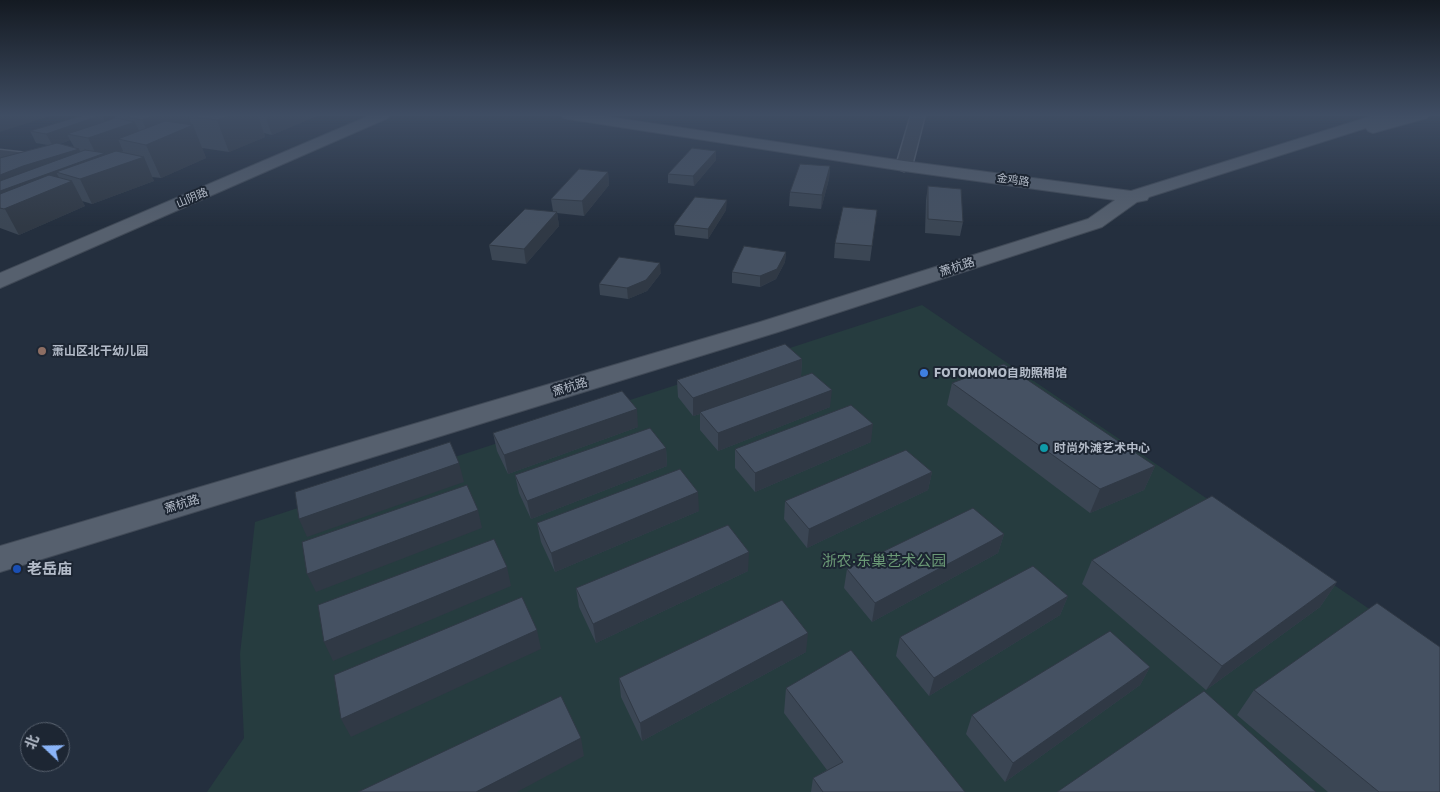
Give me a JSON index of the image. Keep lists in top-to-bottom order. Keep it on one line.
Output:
{"streets":{"main road":["金鸡路","山阴路","萧杭路"]},"crossings":[["金鸡路","萧杭路"]],"parks":["浙农·东巢艺术公园"],"places":["萧山区北干幼儿园","FOTOMOMO自助照相馆","时尚外滩艺术中心","老岳庙"],"north":"left"}
